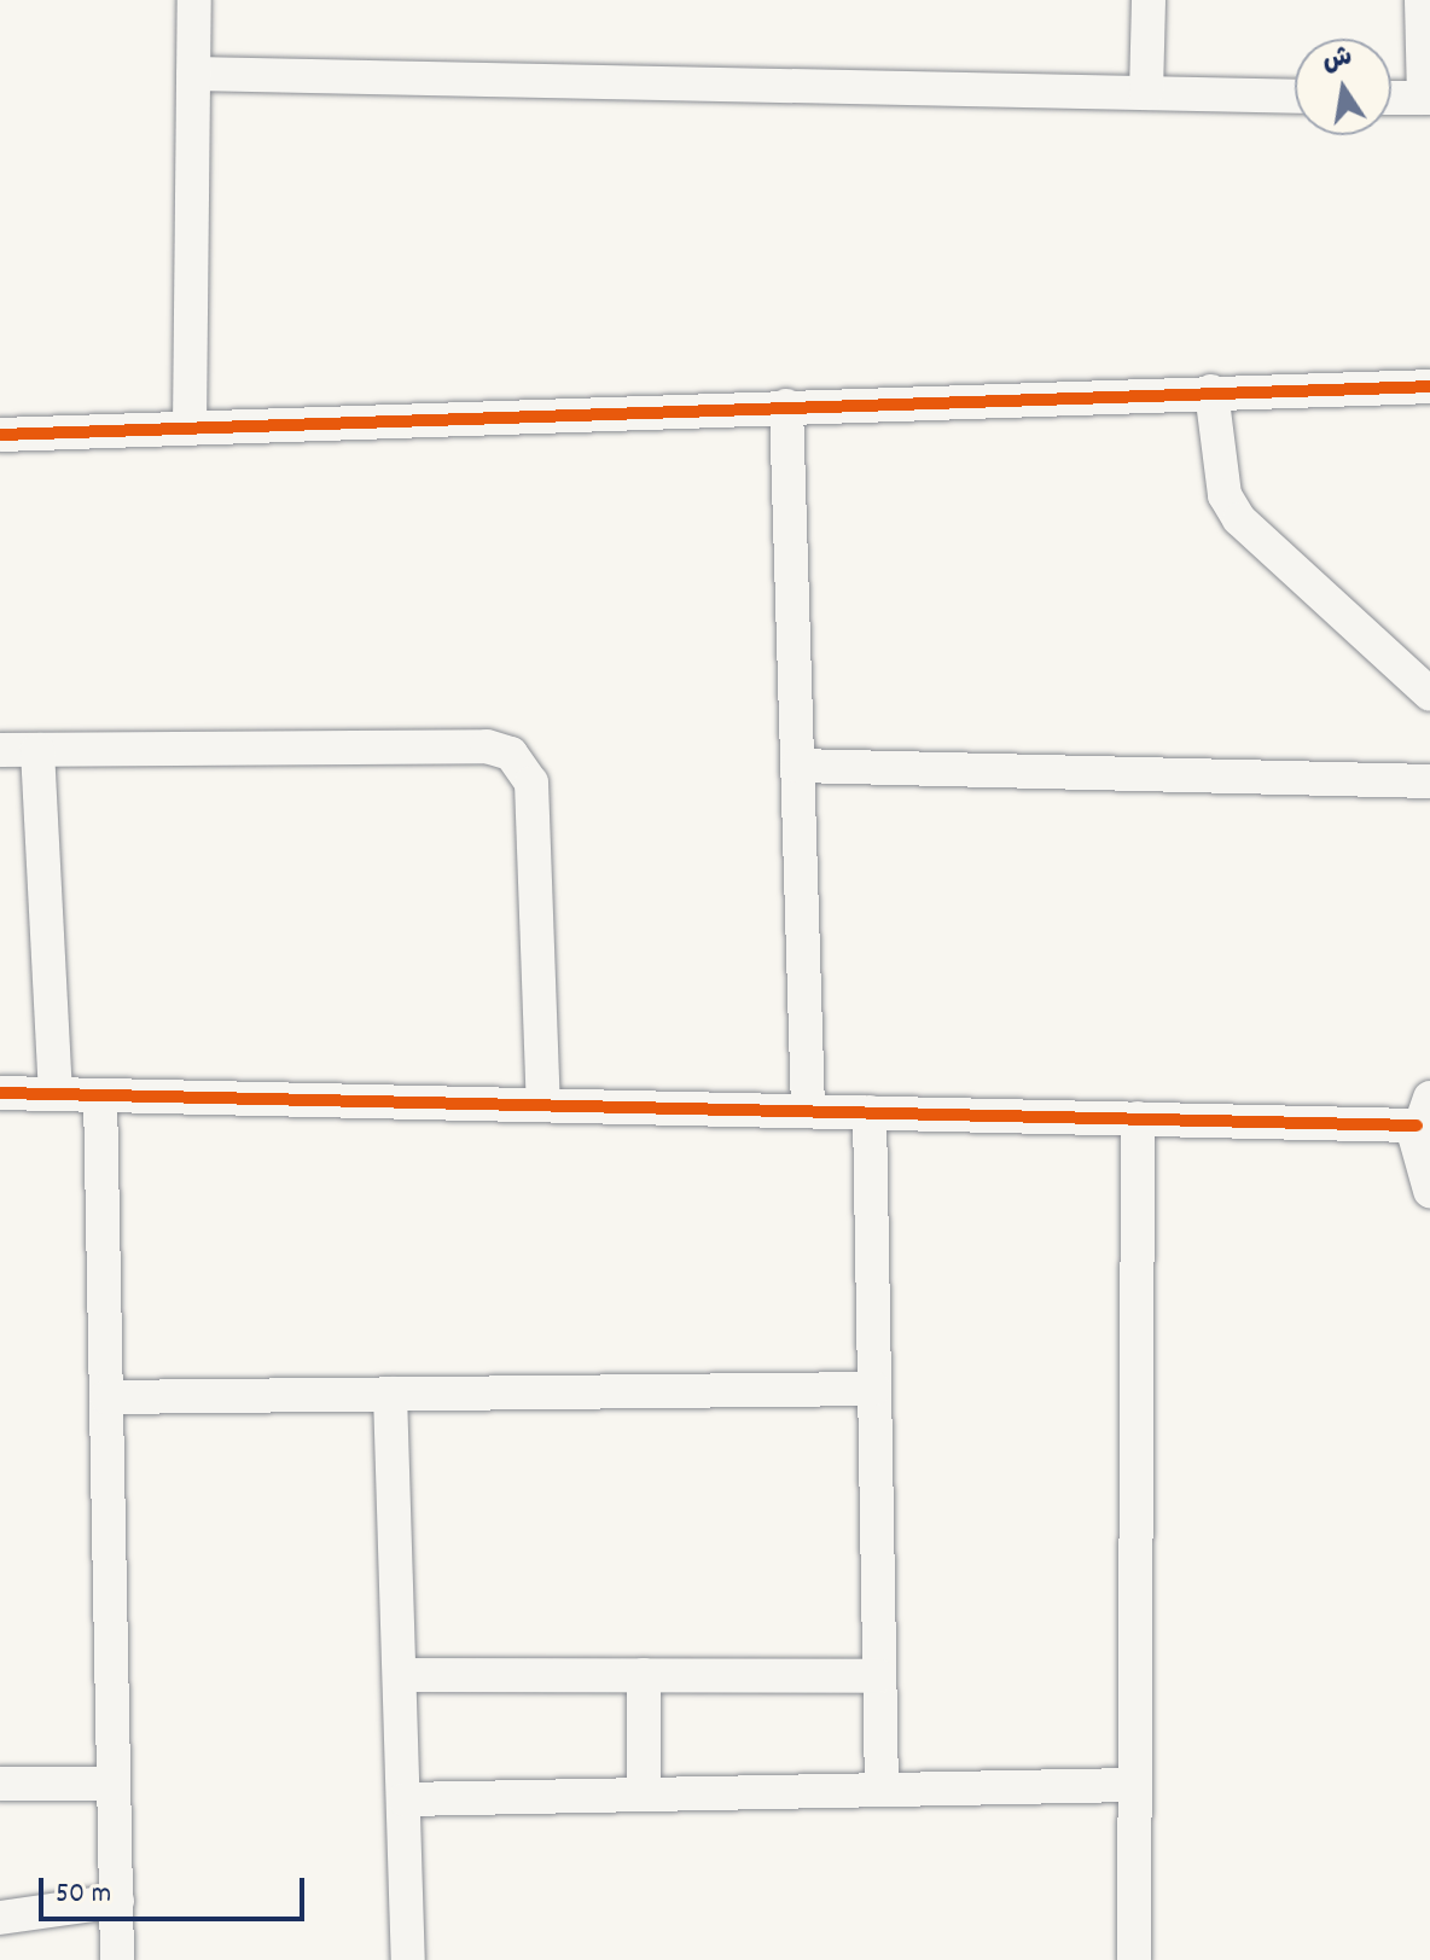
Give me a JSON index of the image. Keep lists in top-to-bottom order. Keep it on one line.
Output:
{"scale_bar":"50 m","north":"top"}
